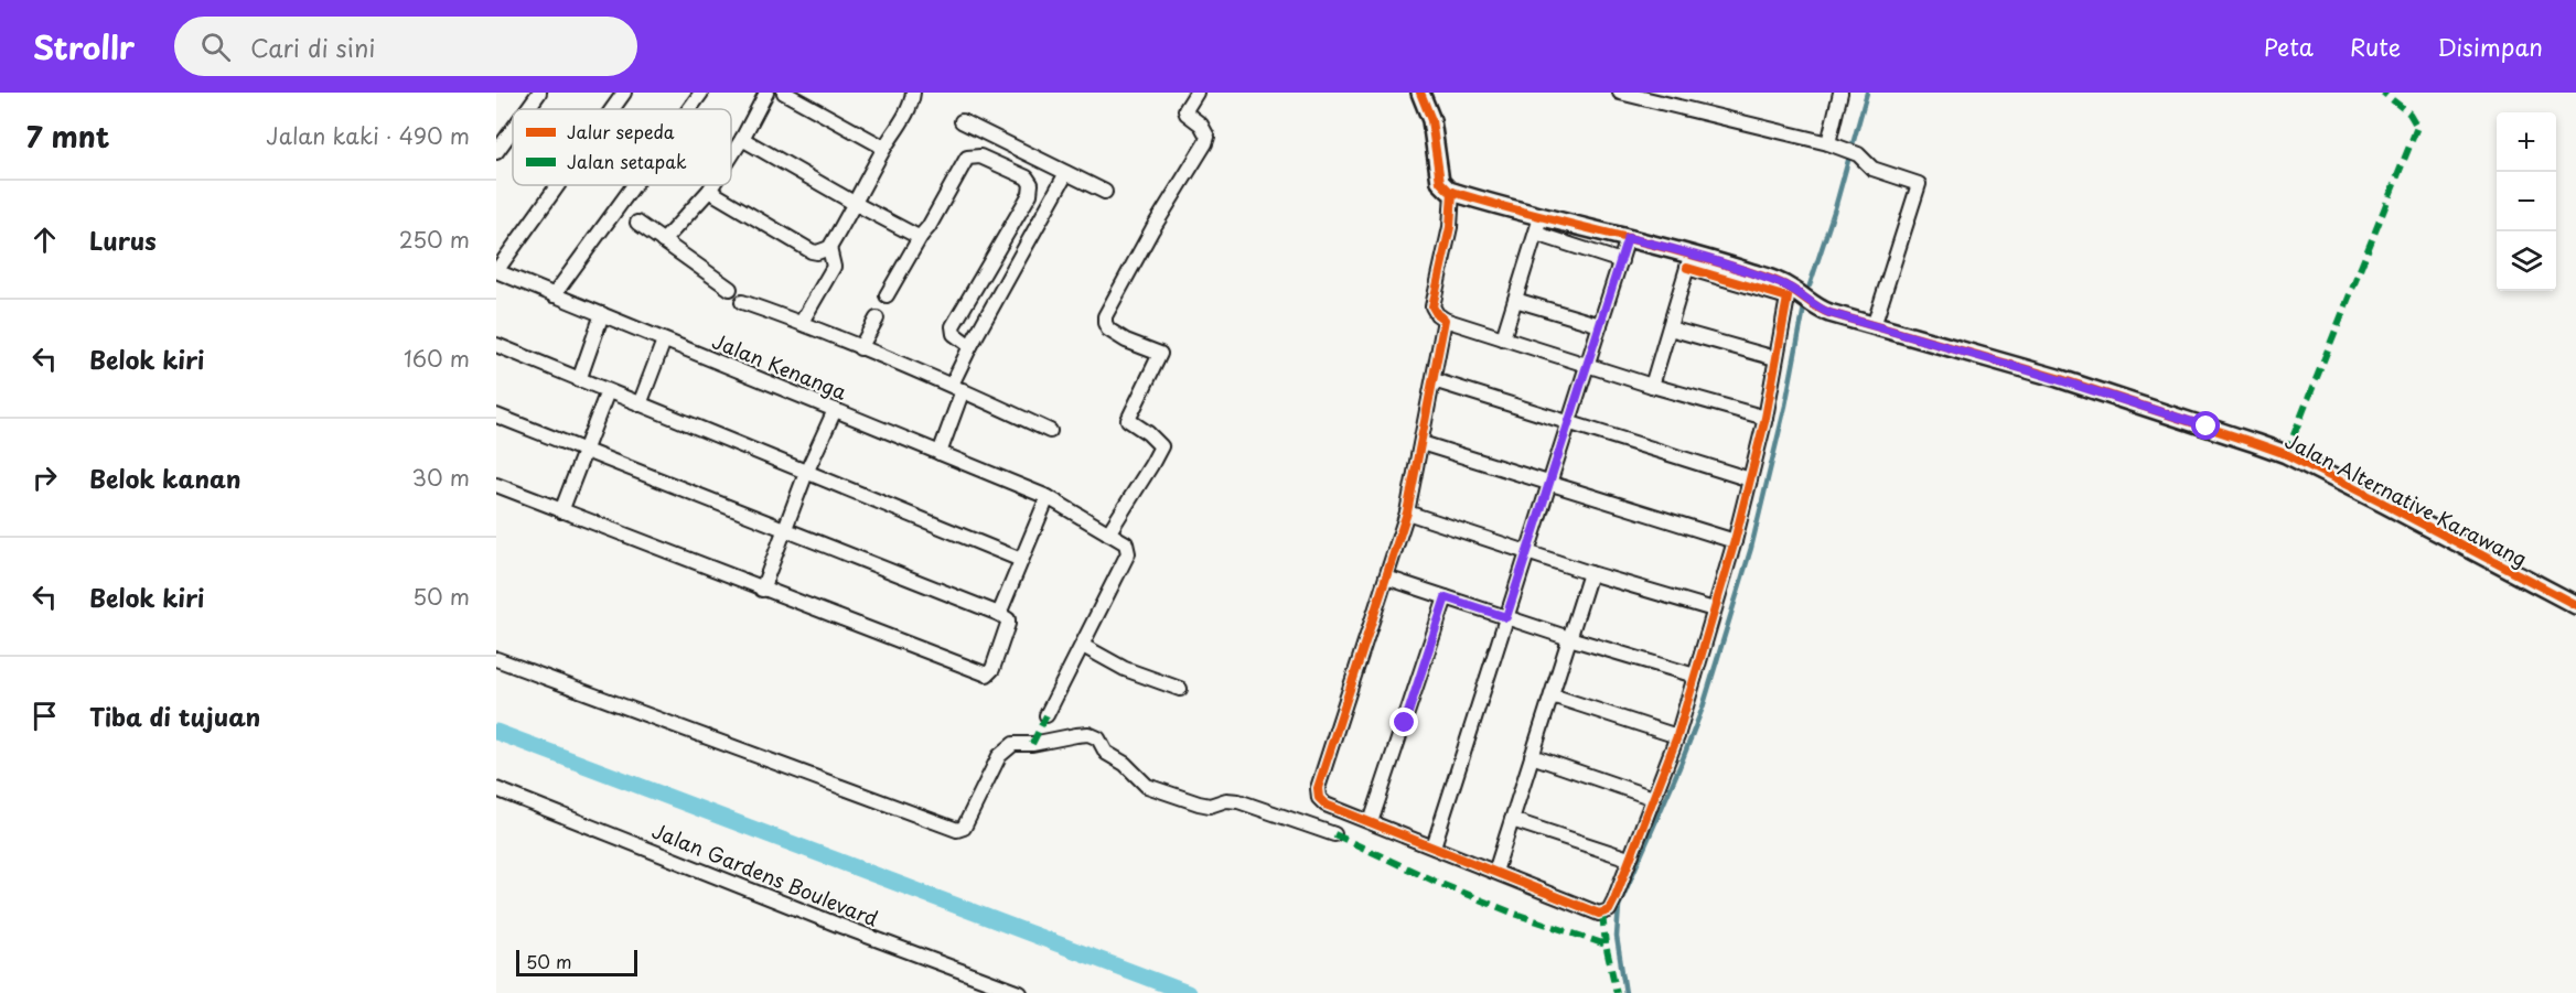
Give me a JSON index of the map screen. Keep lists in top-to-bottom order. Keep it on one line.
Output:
{"streets":{"street":["Jalan Kenanga","Jalan Alternative Karawang","Jalan Gardens Boulevard"]},"legend":["Jalur sepeda","Jalan setapak"],"scale_bar":"50 m","page":{"header":"Strollr","search":"Cari di sini","nav":["Peta","Rute","Disimpan"],"heading":["7 mnt","Jalan kaki · 490 m"],"map_buttons":["+","−"],"list":[["Lurus","250 m"],["Belok kiri","160 m"],["Belok kanan","30 m"],["Belok kiri","50 m"],"Tiba di tujuan"],"scale":"50 m"}}
